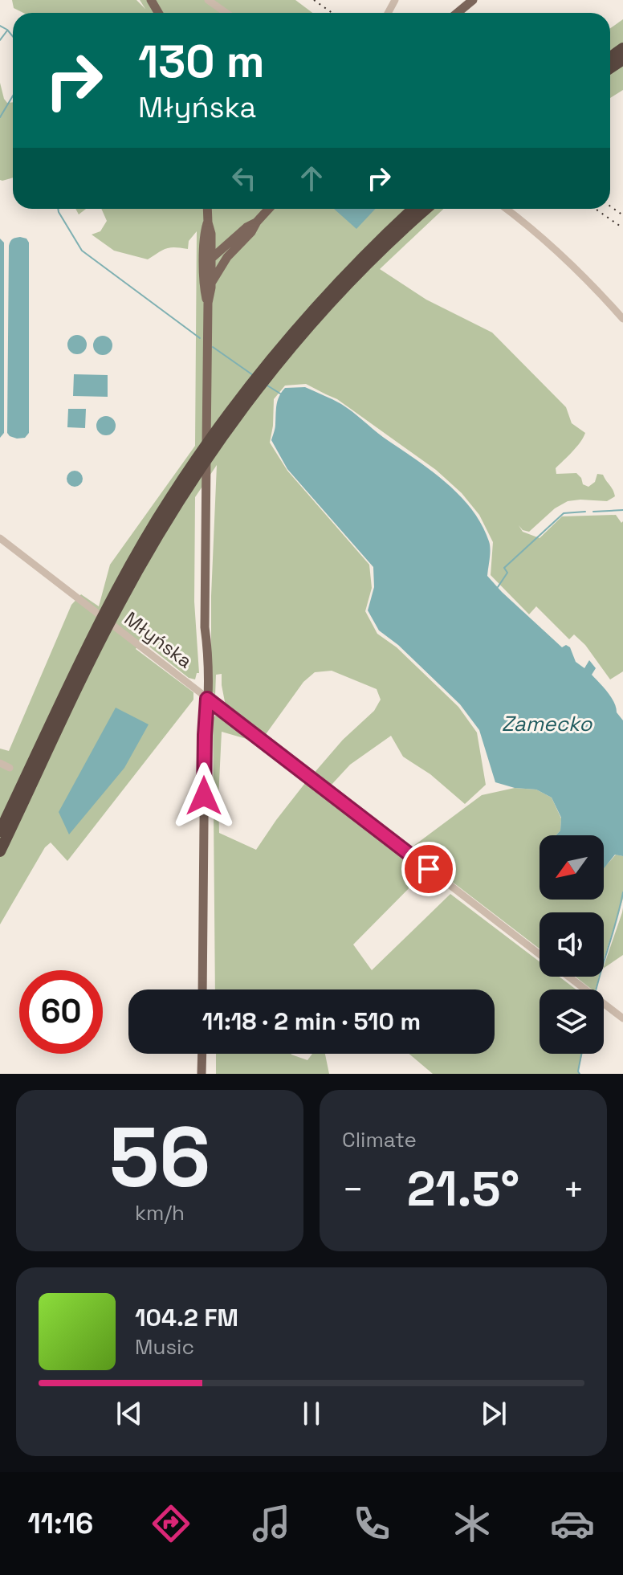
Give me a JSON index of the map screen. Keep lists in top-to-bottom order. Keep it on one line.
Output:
{"streets":{"street":["Młyńska"]},"water":["Zamecko"],"north":"bottom left","page":{"turn":["130 m","Młyńska"],"limit":"60","trip":"11:18 · 2 min · 510 m","tile":[["56","km/h"],"Climate"],"heat":["−","21.5°","+"],"song":["104.2 FM","Music"],"tabs":"11:16"}}
